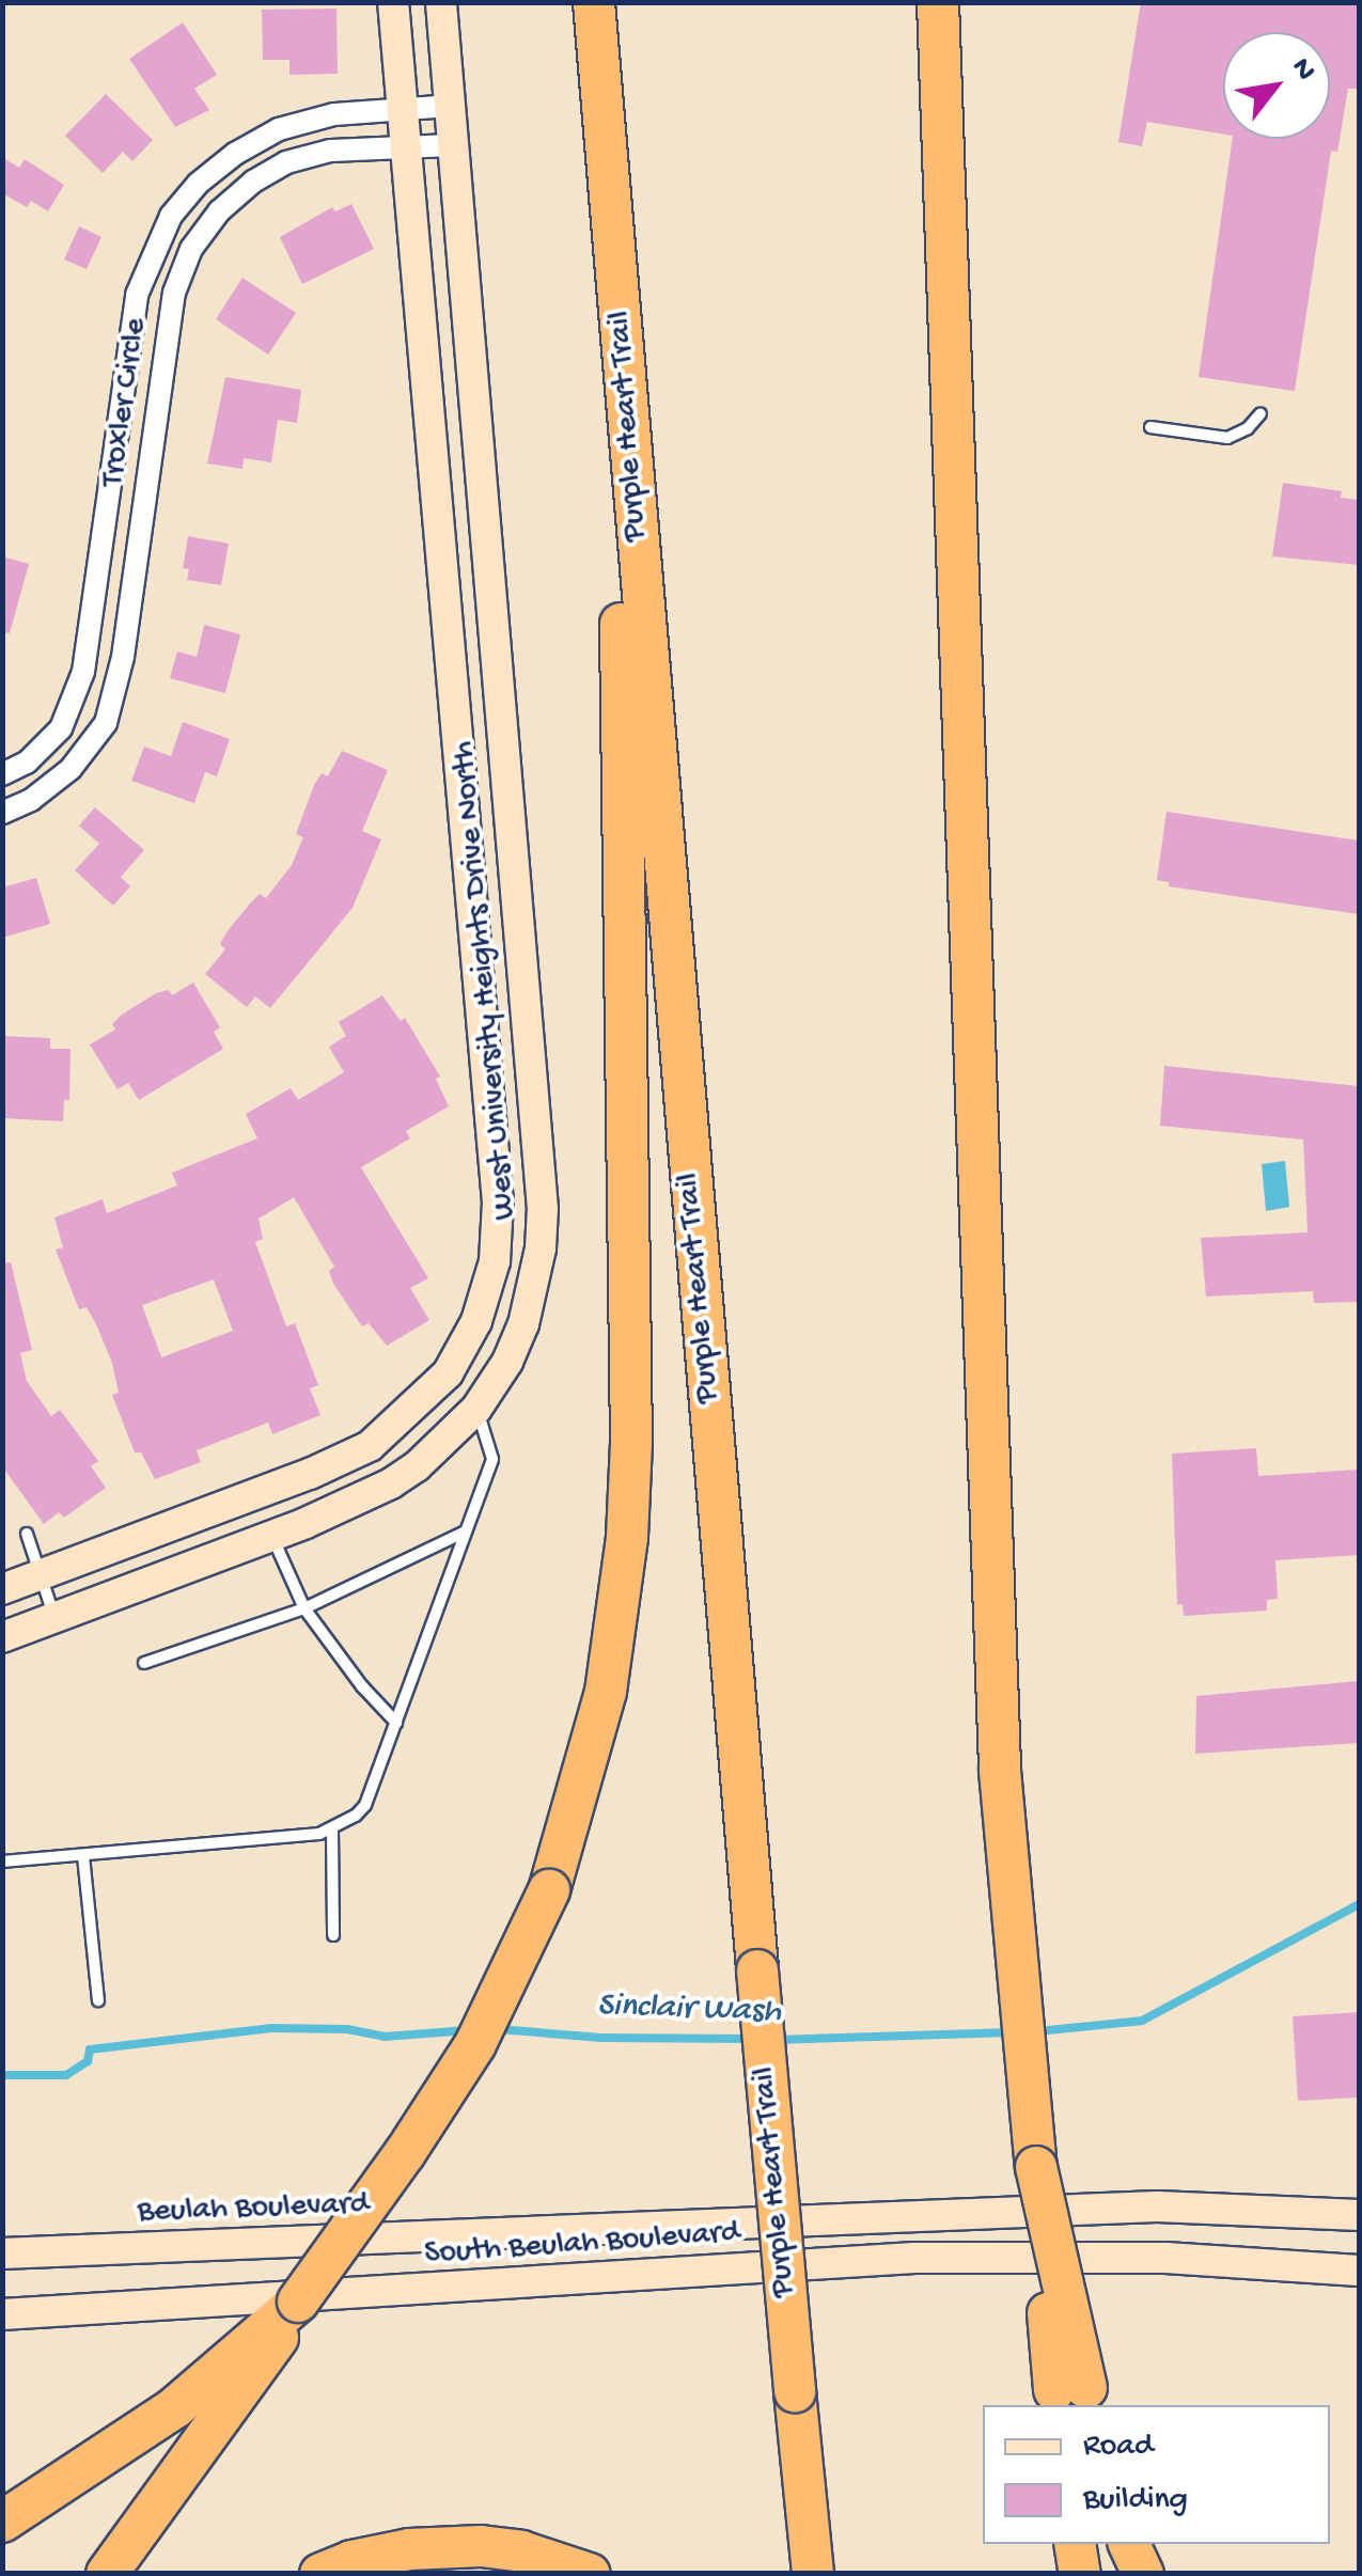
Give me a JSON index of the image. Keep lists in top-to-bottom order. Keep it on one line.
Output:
{"streets":{"highway":["Purple Heart Trail"],"street":["Troxler Circle","West University Heights Drive North","Beulah Boulevard","South Beulah Boulevard"]},"crossings":[["Troxler Circle","West University Heights Drive North"],["Beulah Boulevard","South Beulah Boulevard"]],"water":["Sinclair Wash"],"legend":["Road","Building"],"north":"top right"}
